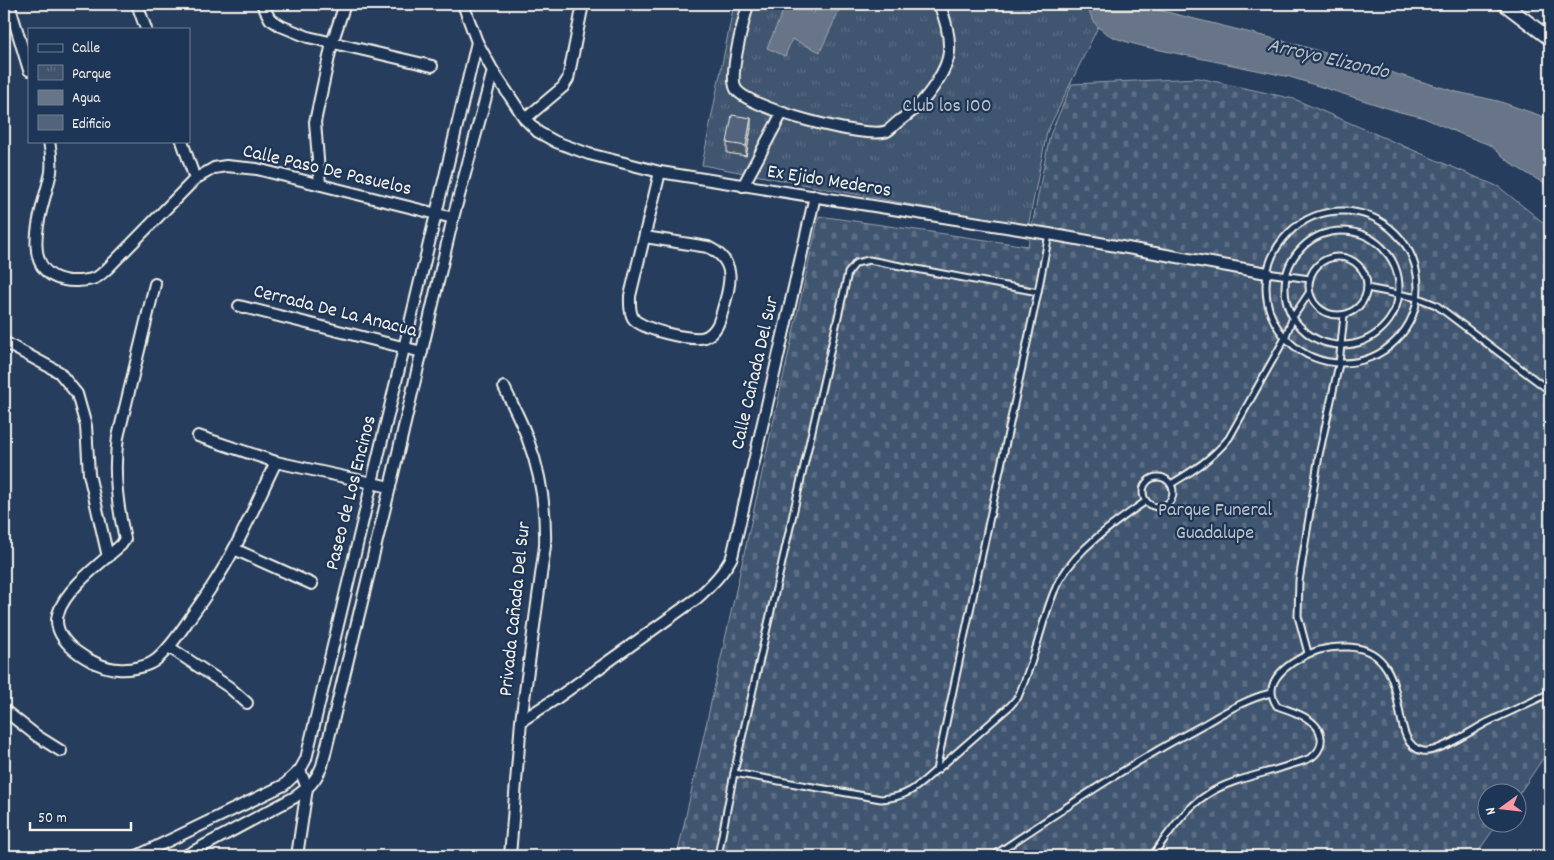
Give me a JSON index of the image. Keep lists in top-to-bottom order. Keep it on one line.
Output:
{"streets":{"street":["Calle Paso De Pasuelos","Ex Ejido Mederos","Cerrada De La Anacua","Calle Cañada Del Sur","Paseo de Los Encinos","Privada Cañada Del Sur"]},"crossings":[["Calle Paso De Pasuelos","Paseo de Los Encinos"],["Ex Ejido Mederos","Calle Cañada Del Sur"],["Ex Ejido Mederos","Paseo de Los Encinos"],["Cerrada De La Anacua","Paseo de Los Encinos"],["Calle Cañada Del Sur","Privada Cañada Del Sur"]],"water":["Arroyo Elizondo"],"parks":["Club los 100","Parque Funeral Guadalupe"],"legend":["Calle","Parque","Agua","Edificio"],"scale_bar":"50 m","north":"left"}
